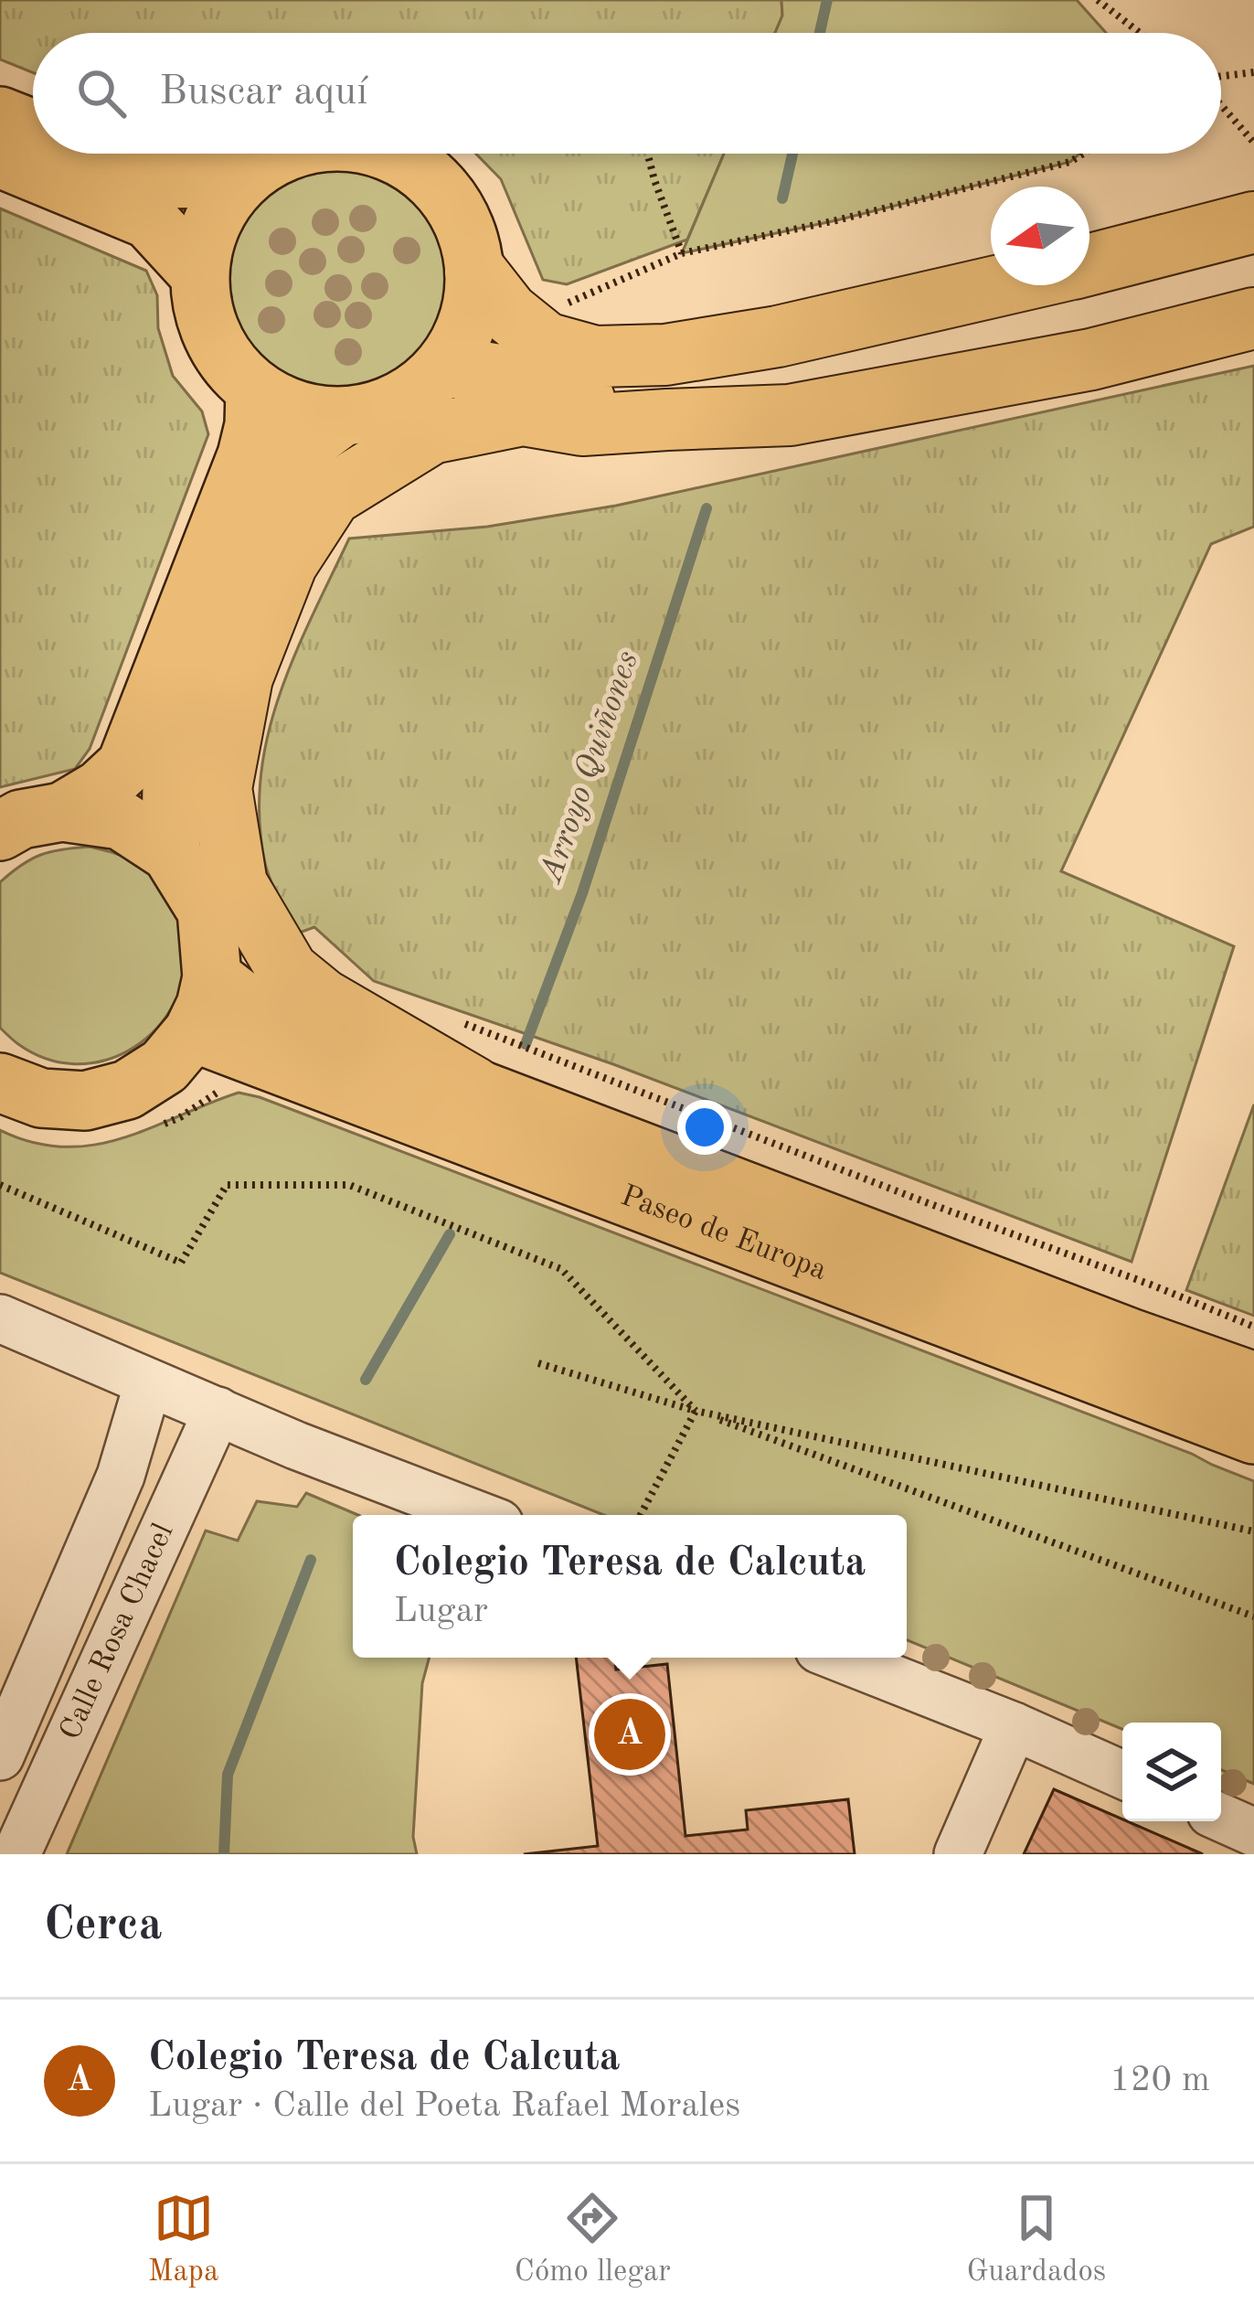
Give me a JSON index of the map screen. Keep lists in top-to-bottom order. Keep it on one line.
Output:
{"streets":{"main road":["Paseo de Europa"],"street":["Calle Rosa Chacel"]},"water":["Arroyo Quiñones"],"north":"left","page":{"search":"Buscar aquí","popup":["Colegio Teresa de Calcuta","Lugar"],"pins":"A","heading":"Cerca","list":[{"mark":"A","name":"Colegio Teresa de Calcuta","note":"Lugar · Calle del Poeta Rafael Morales","value":"120 m"}],"nav":["Mapa","Cómo llegar","Guardados"]}}
